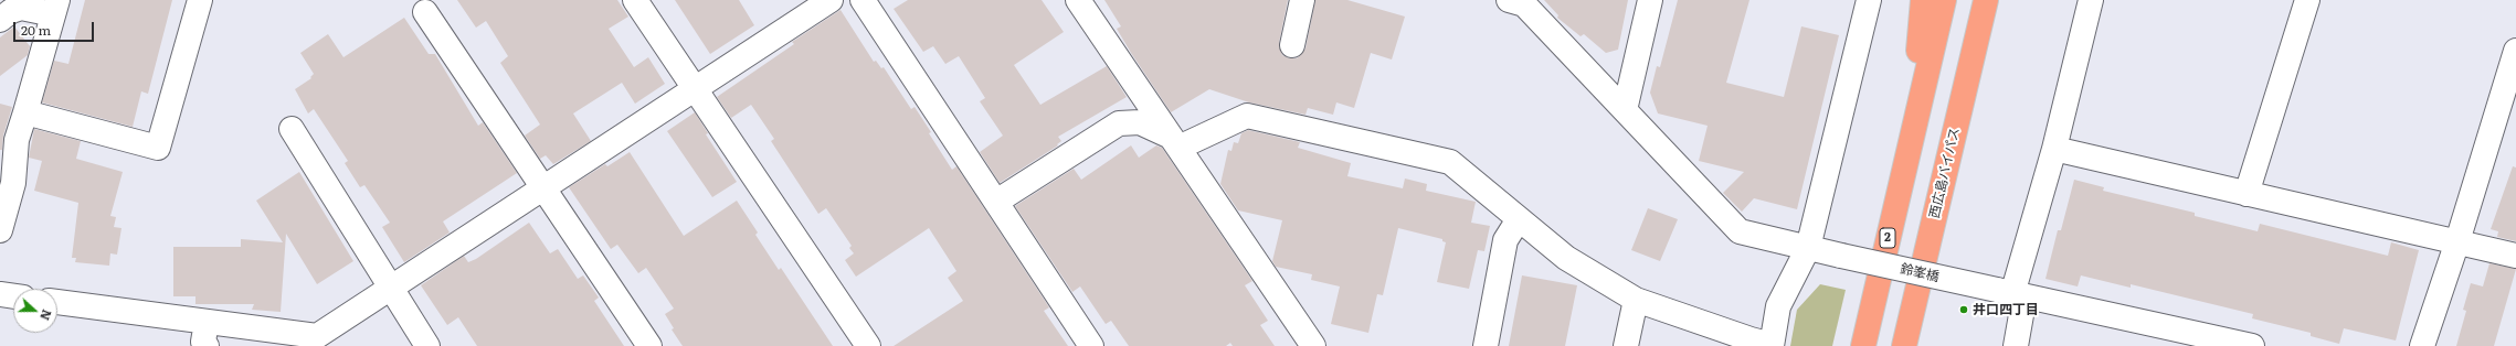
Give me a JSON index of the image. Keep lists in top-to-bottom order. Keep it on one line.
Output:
{"streets":{"highway":["西広島バイパス","2"],"street":["鈴峯橋"]},"places":["井口四丁目"],"scale_bar":"20 m","north":"right"}
